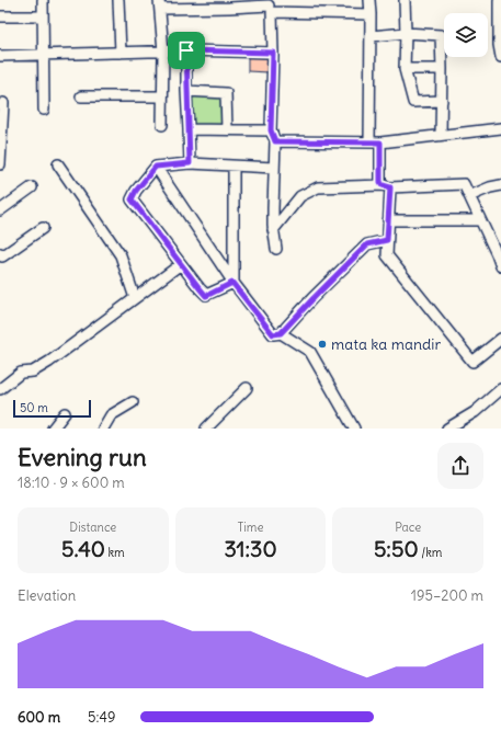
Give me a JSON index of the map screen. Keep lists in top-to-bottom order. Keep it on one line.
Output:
{"places":["mata ka mandir"],"scale_bar":"50 m","page":{"scale":"50 m","heading":["Evening run","18:10 · 9 × 600 m"],"stats":[["Distance","5.40 km"],["Time","31:30"],["Pace","5:50 /km"]],"chart":["Elevation","195–200 m"],"list":[{"name":"600 m","note":"5:49"}]}}
